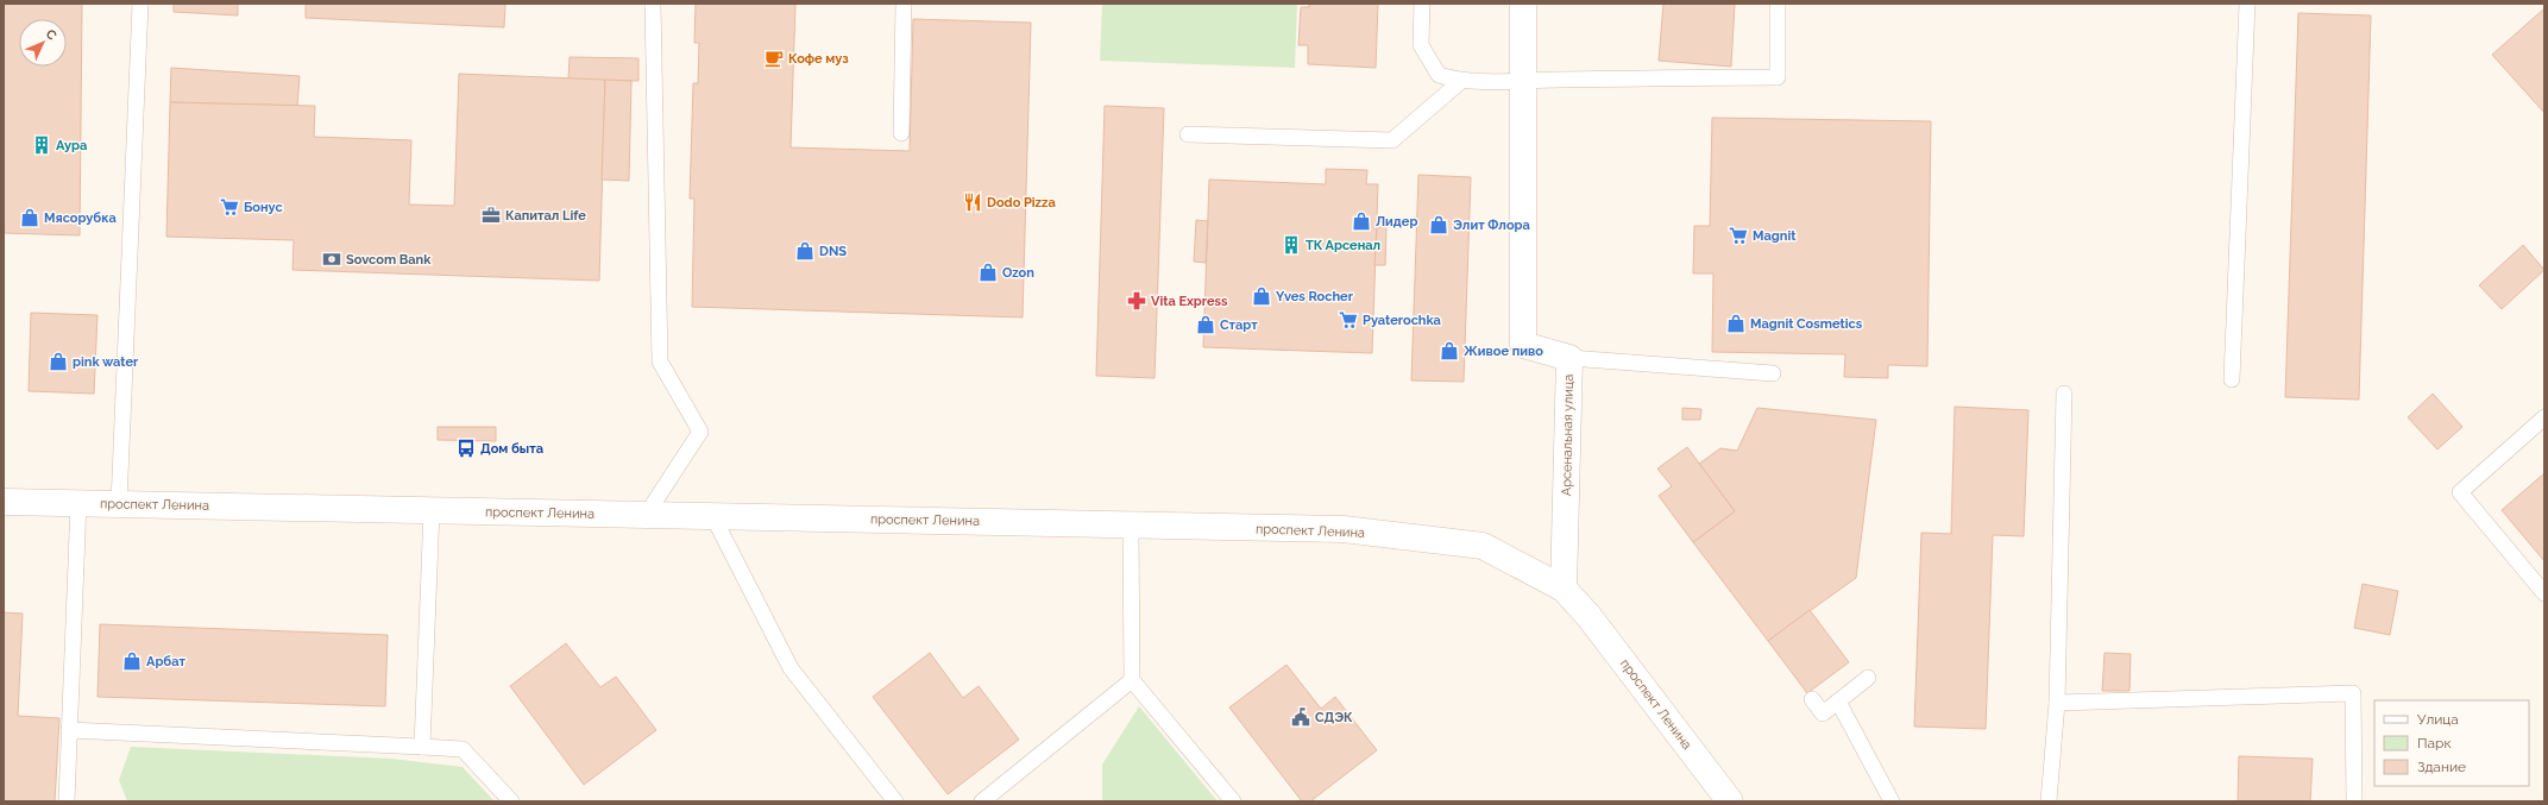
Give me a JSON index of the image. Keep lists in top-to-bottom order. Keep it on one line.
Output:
{"streets":{"main road":["Арсенальная улица","проспект Ленина"]},"crossings":[["Арсенальная улица","проспект Ленина"]],"places":{"cafe":["Кофе муз"],"building":["Аура","ТК Арсенал"],"restaurant":["Dodo Pizza"],"supermarket":["Бонус","Magnit","Pyaterochka"],"office":["Капитал Life"],"shop":["Мясорубка","Лидер","Элит Флора","DNS","Ozon","Yves Rocher","Magnit Cosmetics","Старт","Живое пиво","pink water","Арбат"],"bank":["Sovcom Bank"],"pharmacy":["Vita Express"],"bus stop":["Дом быта"],"public building":["СДЭК"]},"legend":["Улица","Парк","Здание"],"north":"top right"}
